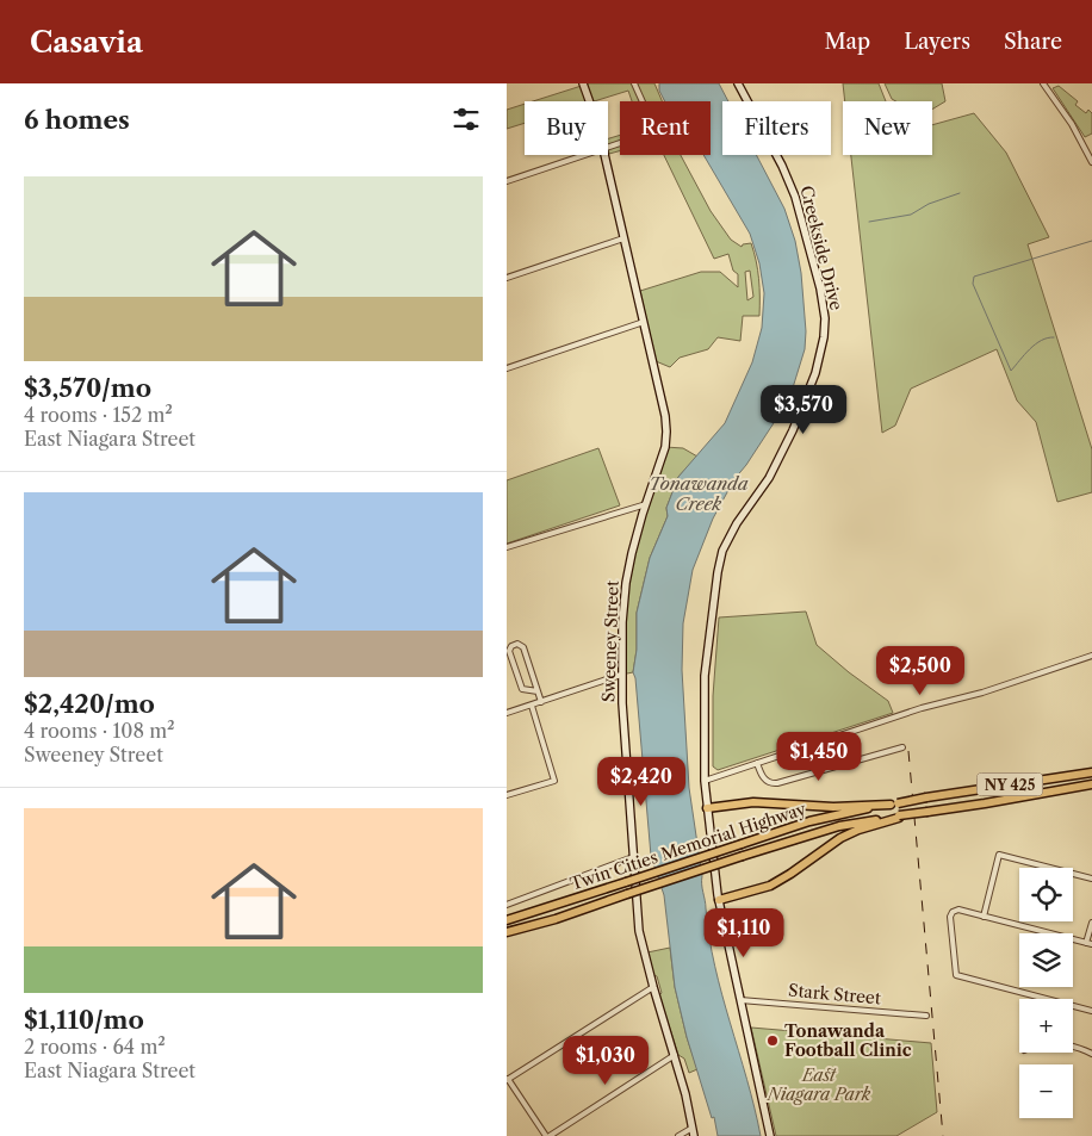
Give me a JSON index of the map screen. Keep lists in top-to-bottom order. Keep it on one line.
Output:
{"streets":{"main road":["NY 425","Twin Cities Memorial Highway"],"street":["Creekside Drive","Sweeney Street","Stark Street"]},"crossings":[["Creekside Drive","Stark Street"],["NY 425","Twin Cities Memorial Highway"]],"water":["Tonawanda Creek"],"parks":["East Niagara Park"],"places":["Tonawanda Football Clinic"],"page":{"header":"Casavia","nav":["Map","Layers","Share"],"heading":"6 homes","chip":["Buy","Rent","Filters","New"],"list":[{"name":"$3,570/mo","note":"4 rooms · 152 m² · East Niagara Street"},{"name":"$2,420/mo","note":"4 rooms · 108 m² · Sweeney Street"},{"name":"$1,110/mo","note":"2 rooms · 64 m² · East Niagara Street"}],"price":["$3,570","$2,500","$1,450","$2,420","$1,110","$1,030"],"map_buttons":["+","−"]}}
